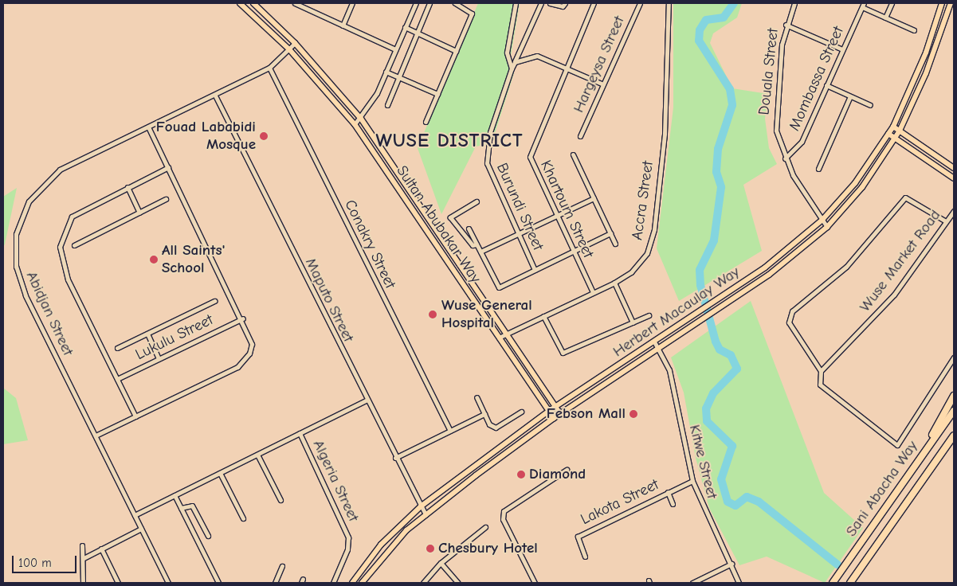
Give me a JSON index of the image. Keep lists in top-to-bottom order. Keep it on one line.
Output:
{"streets":{"highway":["Sani Abacha Way"],"main road":["Sultan Abubakar Way","Herbert Macaulay Way"],"street":["Hargeysa Street","Douala Street","Mombassa Street","Accra Street","Burundi Street","Khartoum Street","Conakry Street","Wuse Market Road","Maputo Street","Abidjan Street","Lukulu Street","Kitwe Street","Algeria Street","Lakota Street"]},"crossings":[["Douala Street","Mombassa Street"],["Douala Street","Herbert Macaulay Way"],["Accra Street","Khartoum Street"],["Accra Street","Sultan Abubakar Way"],["Sultan Abubakar Way","Herbert Macaulay Way"],["Sultan Abubakar Way","Abidjan Street"],["Conakry Street","Abidjan Street"],["Maputo Street","Herbert Macaulay Way"],["Maputo Street","Abidjan Street"],["Herbert Macaulay Way","Kitwe Street"],["Kitwe Street","Lakota Street"]],"districts":["WUSE DISTRICT"],"places":["Fouad Lababidi Mosque","All Saints' School","Wuse General Hospital","Febson Mall","Diamond","Chesbury Hotel"],"scale_bar":"100 m"}
